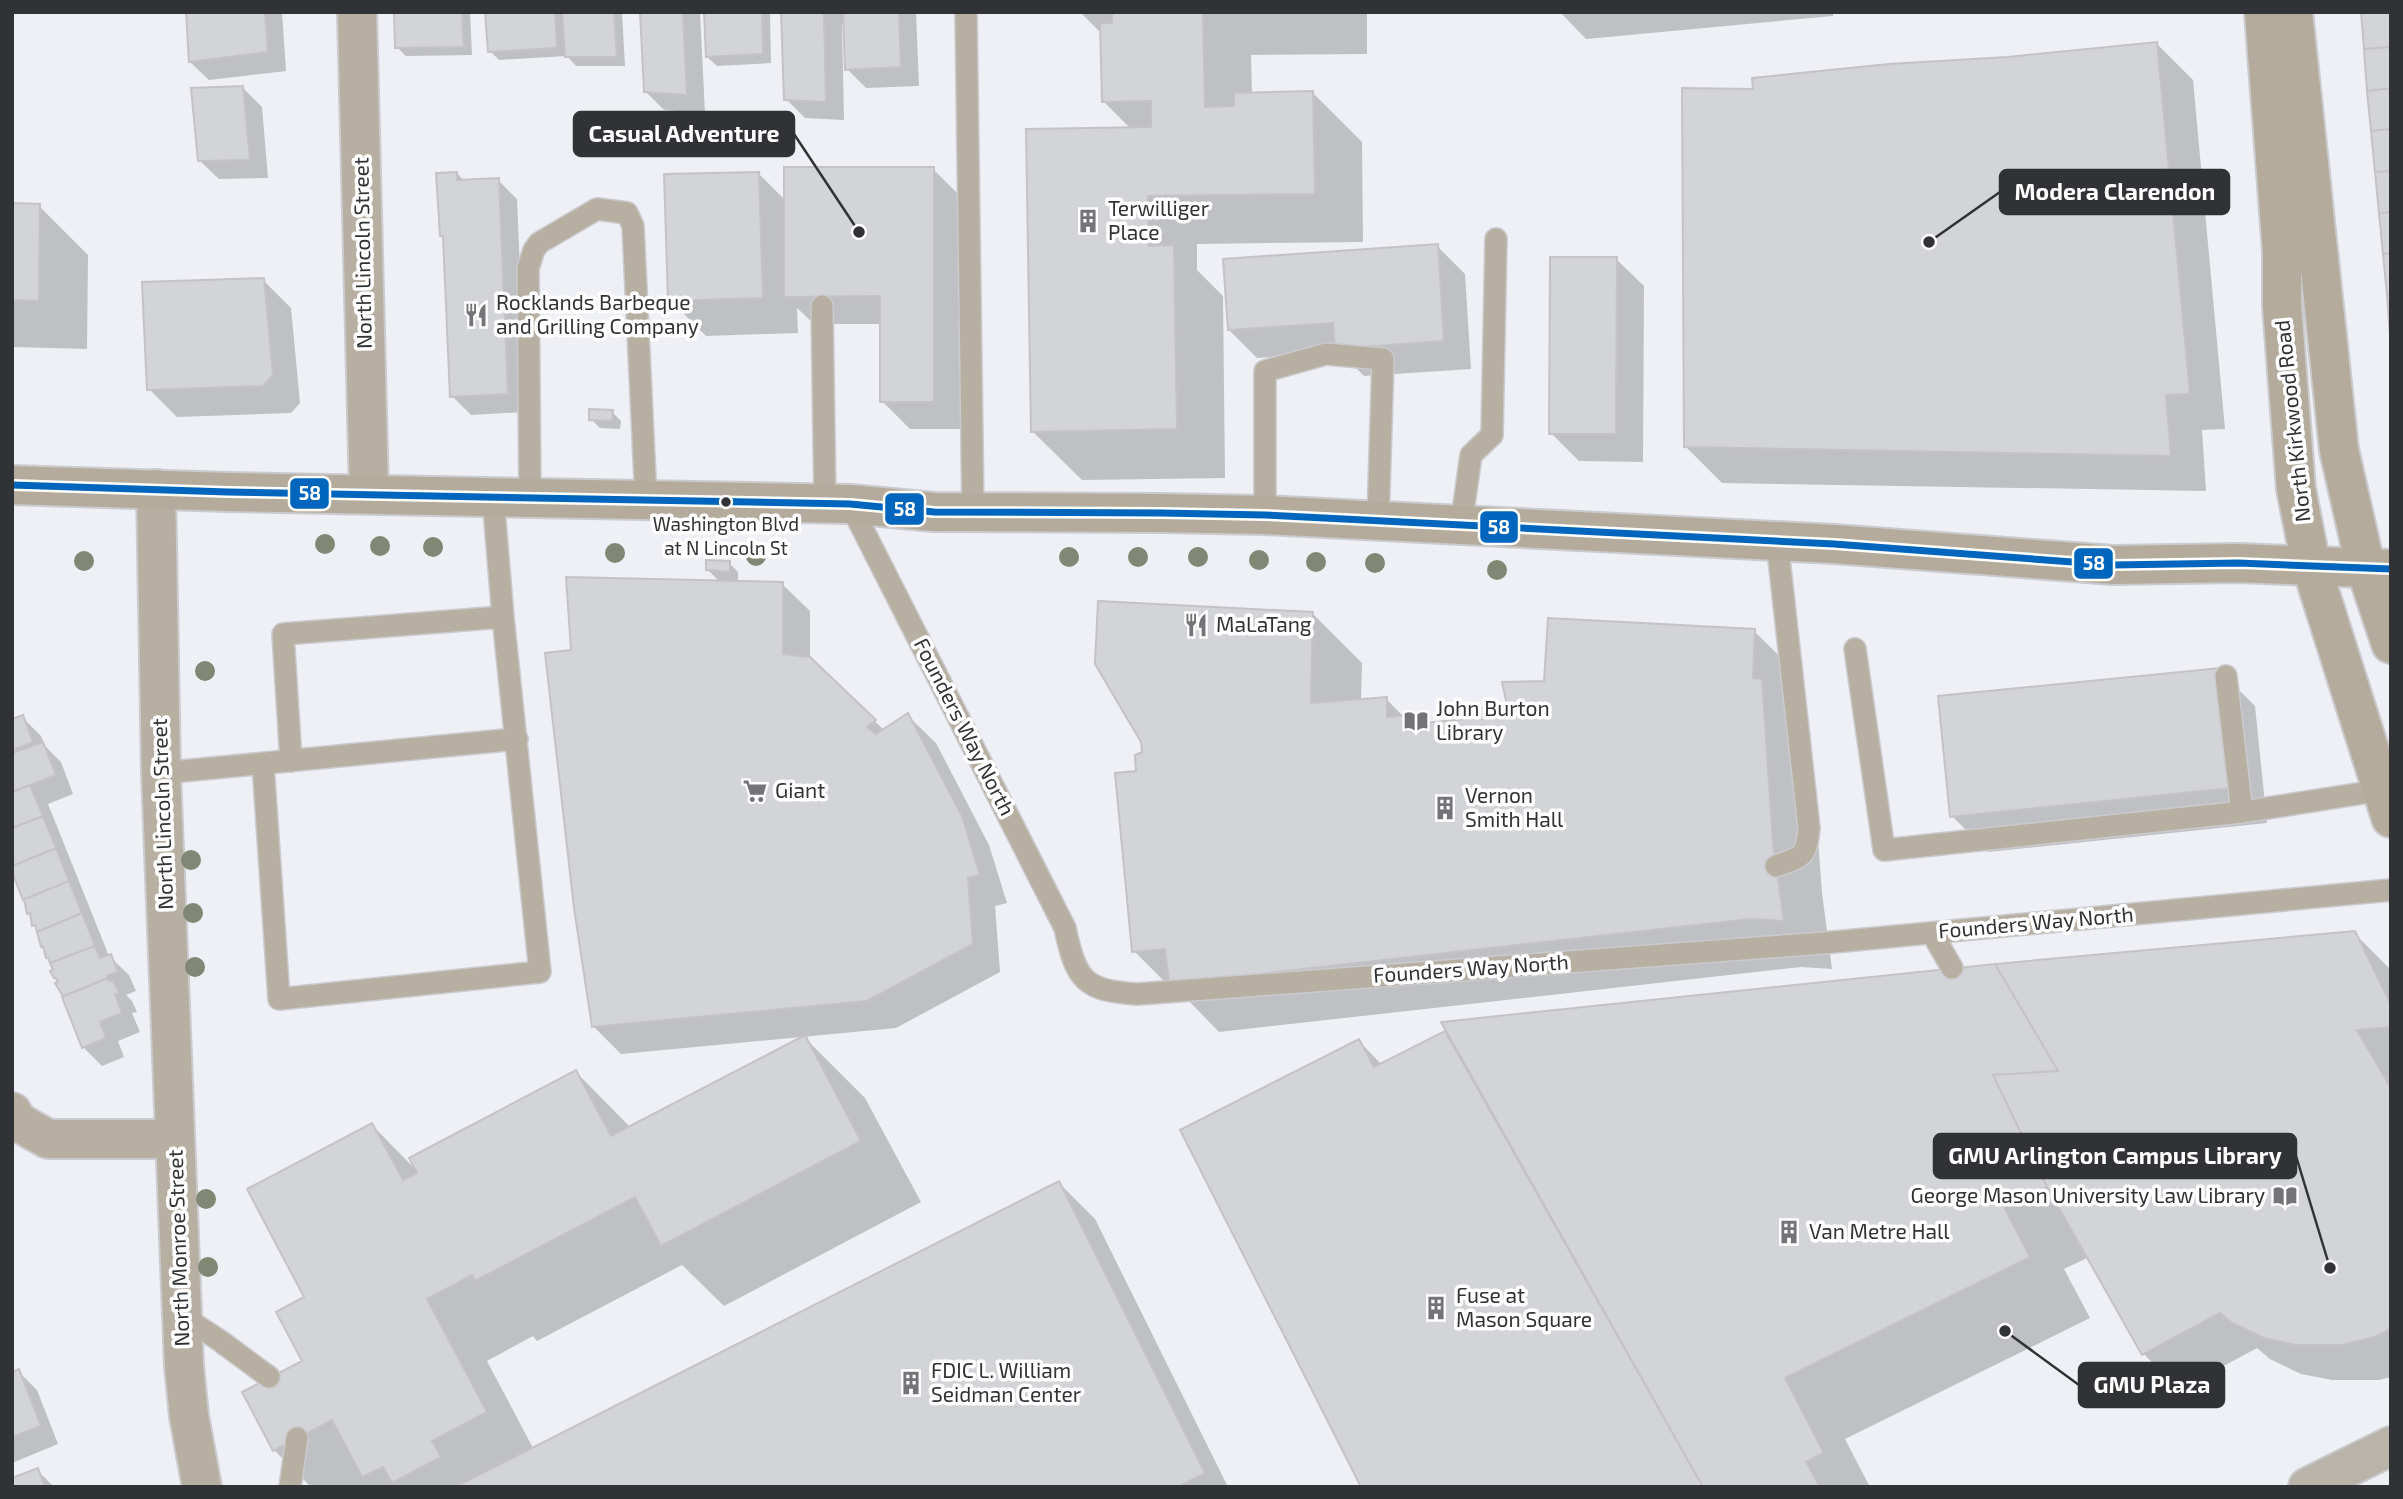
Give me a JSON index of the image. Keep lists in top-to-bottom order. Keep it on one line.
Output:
{"streets":{"main road":["North Kirkwood Road"],"street":["North Lincoln Street","North Monroe Street"],"lane":["Founders Way North"]},"crossings":[["North Lincoln Street","North Monroe Street"]],"places":{"building":["Terwilliger Place","Vernon Smith Hall","Van Metre Hall","Fuse at Mason Square","FDIC L. William Seidman Center"],"other":["Casual Adventure","Modera Clarendon","Washington Blvd at N Lincoln St","GMU Arlington Campus Library","GMU Plaza"],"restaurant":["Rocklands Barbeque and Grilling Company","MaLaTang"],"library":["John Burton Library","George Mason University Law Library"],"supermarket":["Giant"]},"lines":["transit line 58"]}
